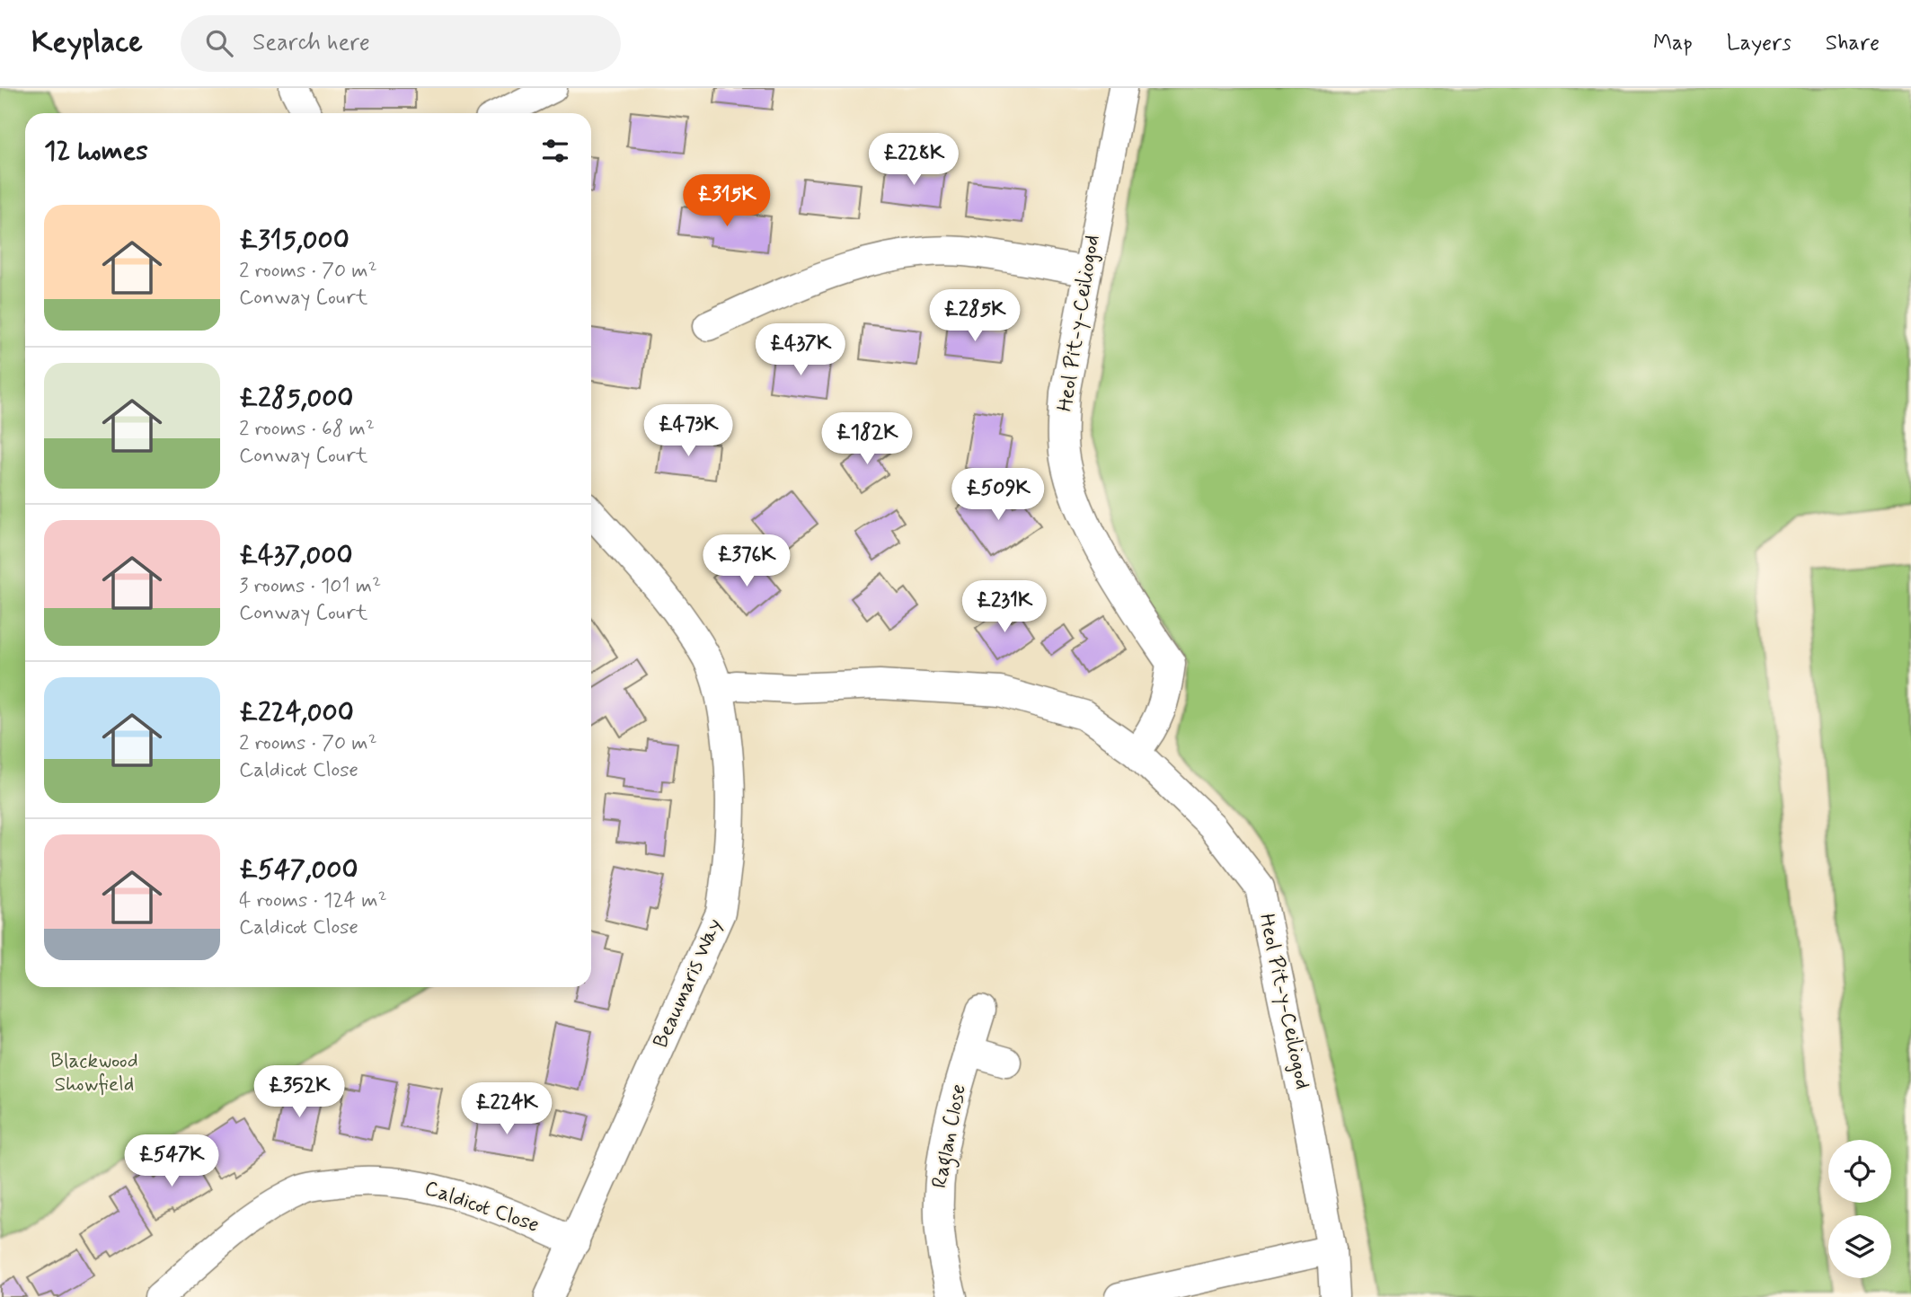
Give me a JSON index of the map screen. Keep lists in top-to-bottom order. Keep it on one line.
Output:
{"streets":{"street":["Heol Pit-y-Ceiliogod","Beaumaris Way","Raglan Close","Caldicot Close"]},"crossings":[["Heol Pit-y-Ceiliogod","Beaumaris Way"],["Beaumaris Way","Caldicot Close"]],"parks":["Blackwood Showfield"],"page":{"header":"Keyplace","search":"Search here","nav":["Map","Layers","Share"],"heading":"12 homes","price":["£228K","£315K","£285K","£437K","£473K","£182K","£509K","£376K","£231K","£352K","£224K","£547K"],"list":[{"name":"£315,000","note":"2 rooms · 70 m² · Conway Court"},{"name":"£285,000","note":"2 rooms · 68 m² · Conway Court"},{"name":"£437,000","note":"3 rooms · 101 m² · Conway Court"},{"name":"£224,000","note":"2 rooms · 70 m² · Caldicot Close"},{"name":"£547,000","note":"4 rooms · 124 m² · Caldicot Close"}]}}
